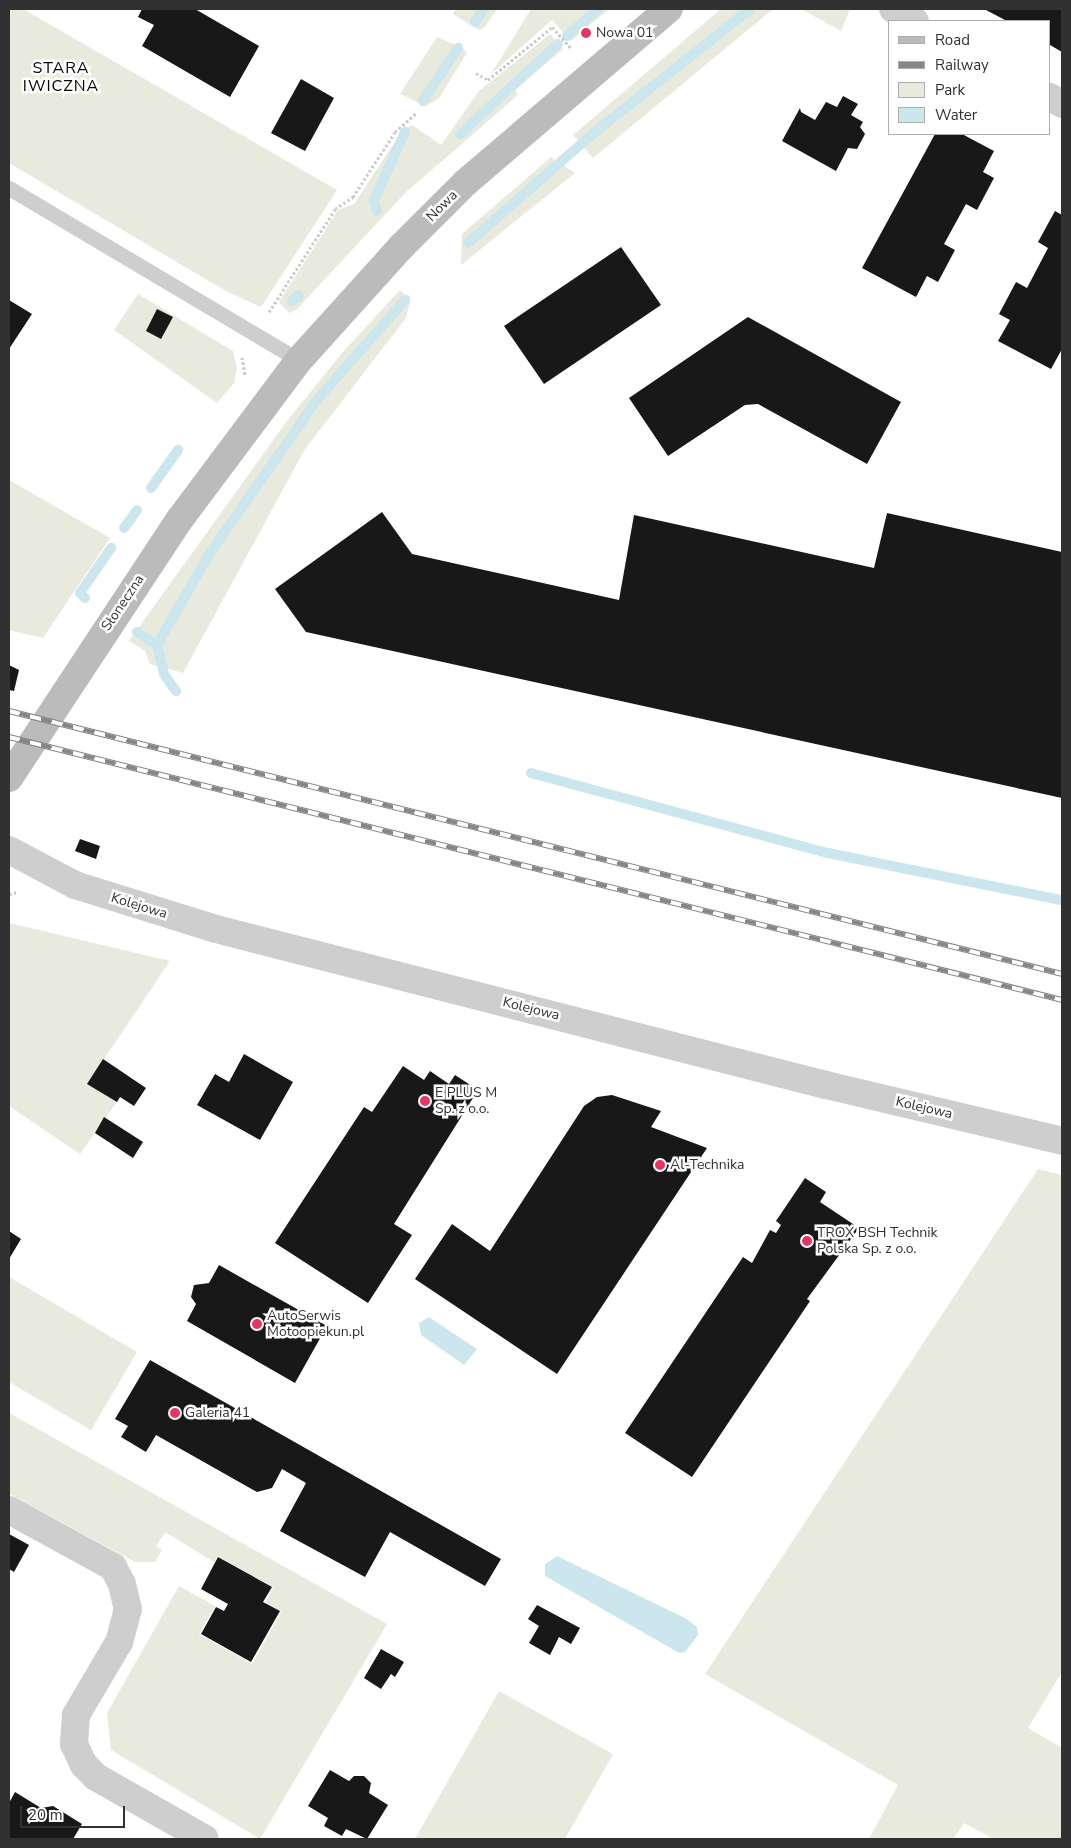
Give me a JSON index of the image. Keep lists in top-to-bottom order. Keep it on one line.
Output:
{"streets":{"main road":["Nowa","Słoneczna"],"street":["Kolejowa"]},"crossings":[["Nowa","Słoneczna"]],"districts":["STARA IWICZNA"],"places":["Nowa 01","E PLUS M Sp. z o.o.","Al-Technika","TROX BSH Technik Polska Sp. z o.o.","AutoSerwis Motoopiekun.pl","Galeria 41"],"legend":["Road","Railway","Park","Water"],"scale_bar":"20 m"}
